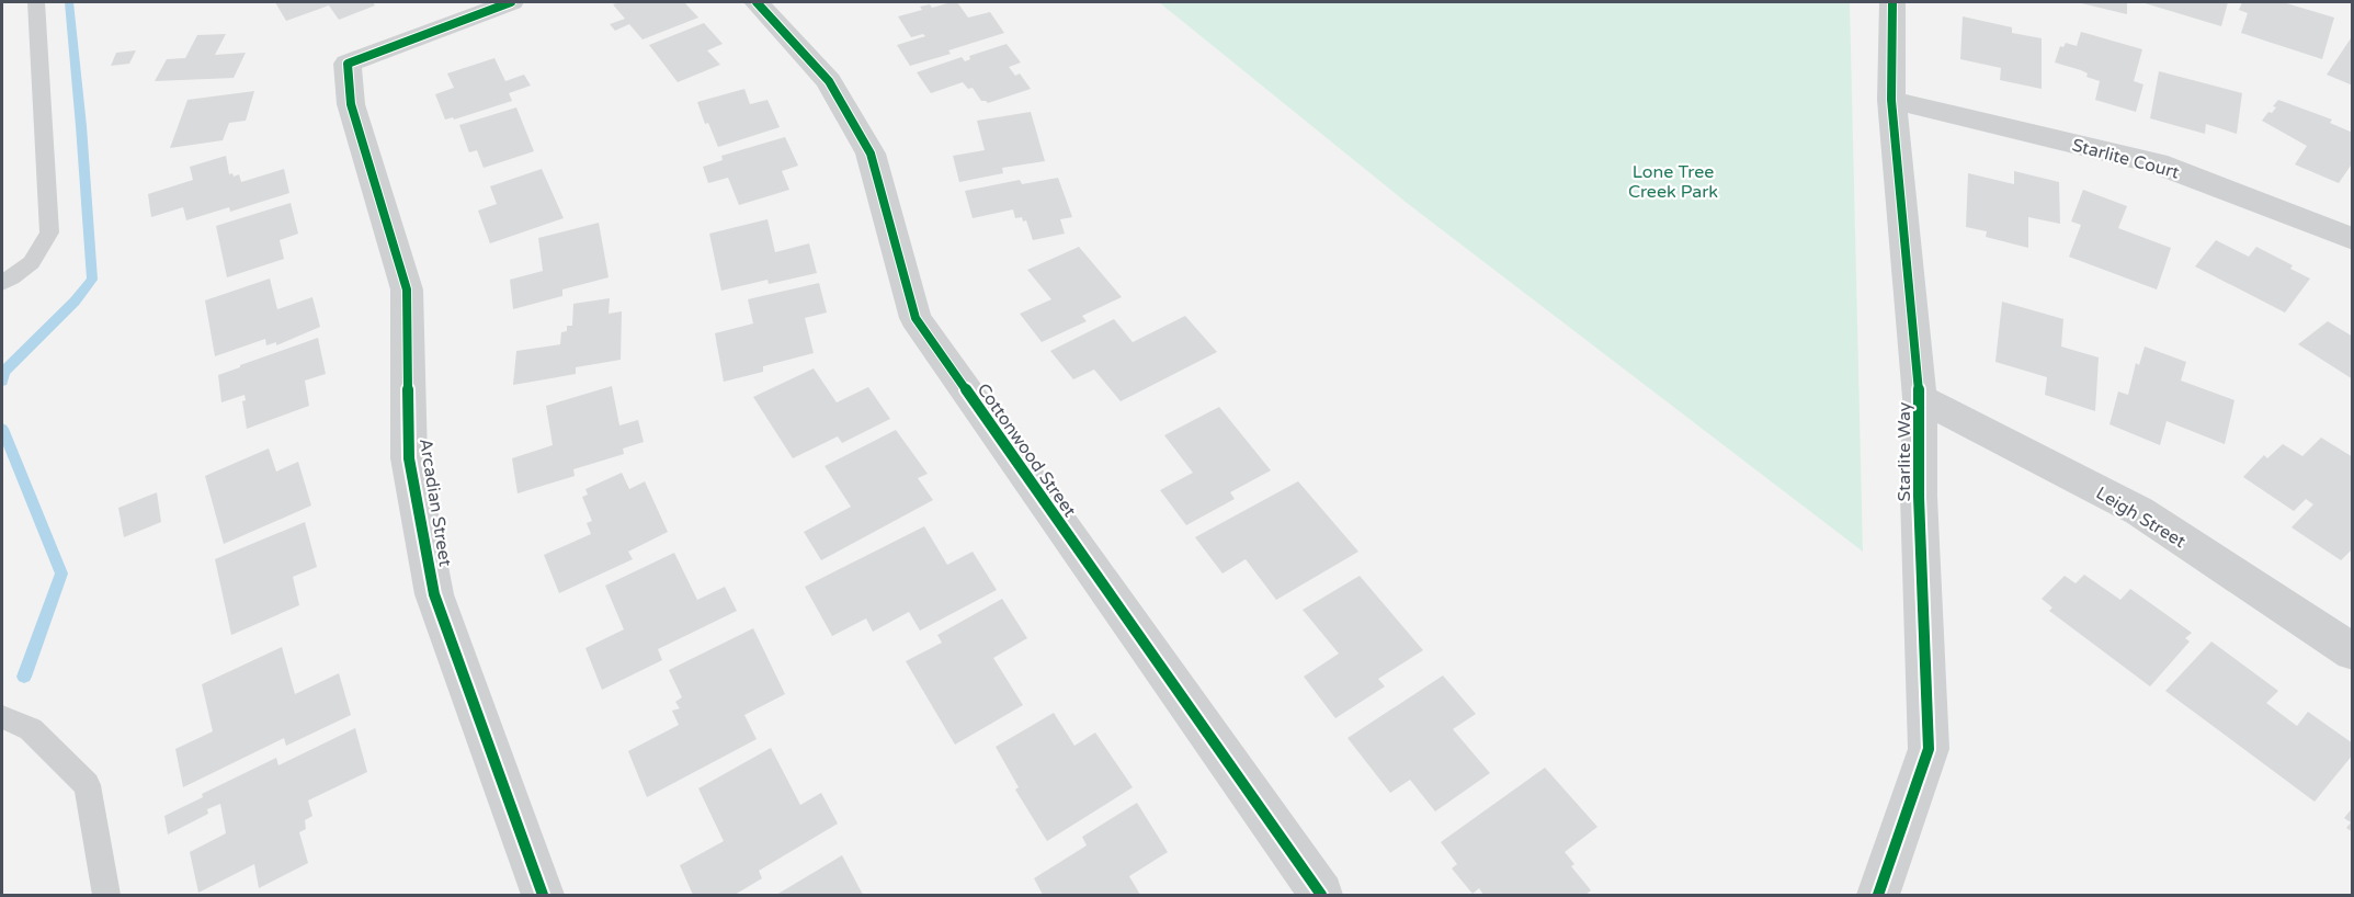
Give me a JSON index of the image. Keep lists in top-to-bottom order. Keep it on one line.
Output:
{"streets":{"street":["Starlite Court","Cottonwood Street","Starlite Way","Arcadian Street","Leigh Street"]},"crossings":[["Starlite Court","Starlite Way"],["Starlite Way","Leigh Street"]],"parks":["Lone Tree Creek Park"]}
